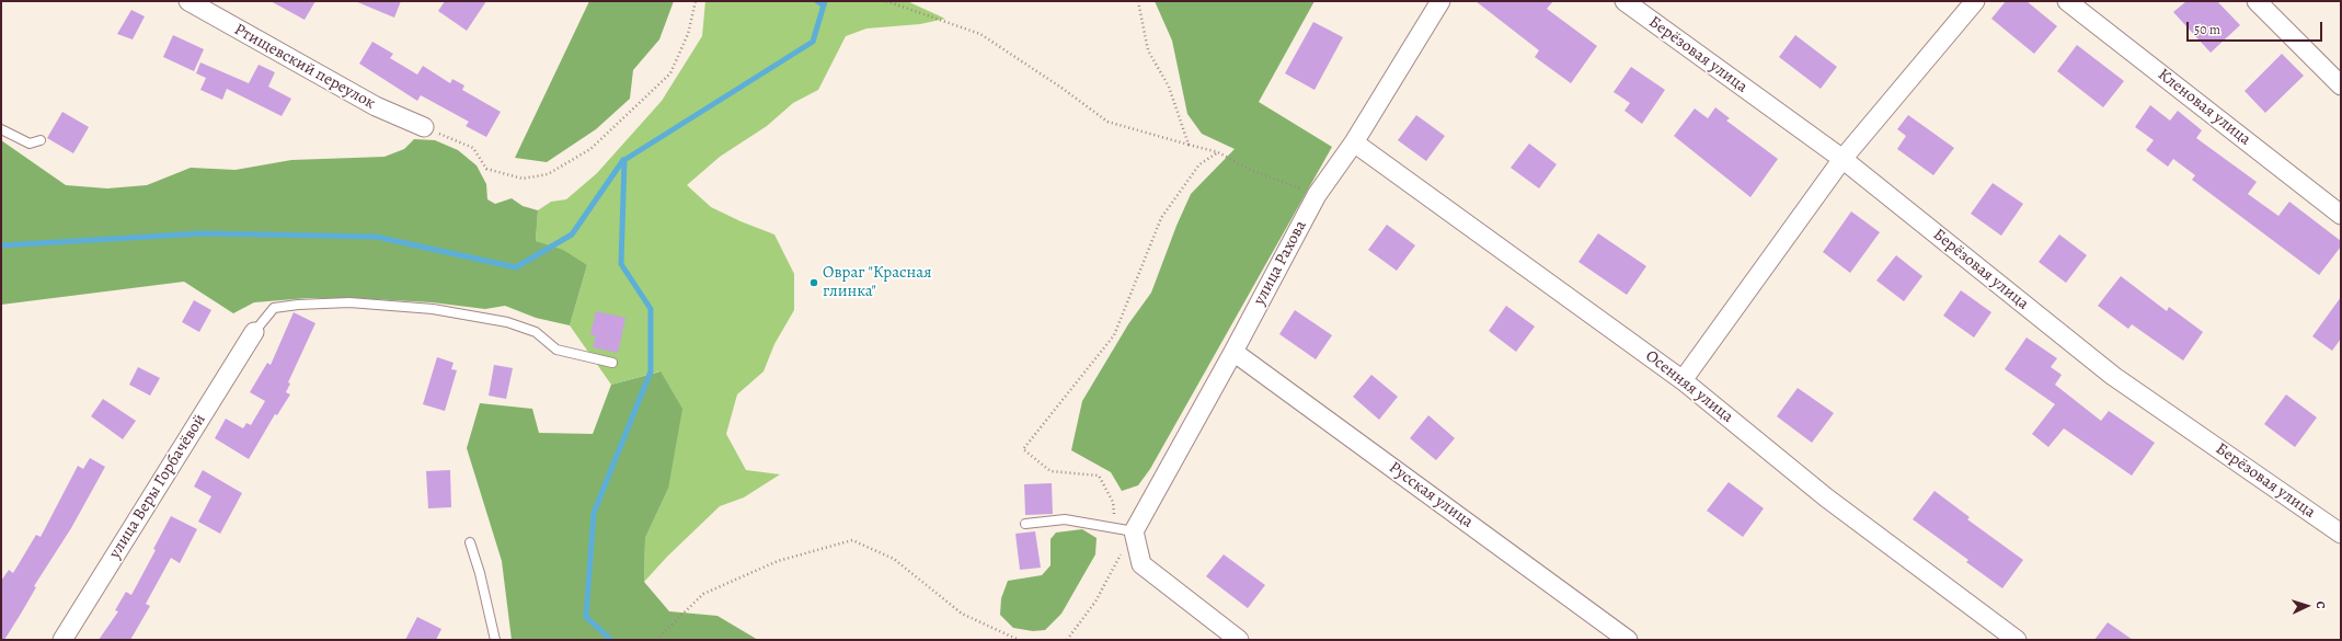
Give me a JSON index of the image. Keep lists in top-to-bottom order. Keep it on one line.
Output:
{"streets":{"street":["Берёзовая улица","Ртищевский переулок","Кленовая улица","улица Рахова","Осенняя улица","улица Веры Горбачёвой","Русская улица"]},"crossings":[["улица Рахова","Осенняя улица"],["улица Рахова","Русская улица"]],"places":["Овраг \"Красная глинка\""],"scale_bar":"50 m","north":"right"}
